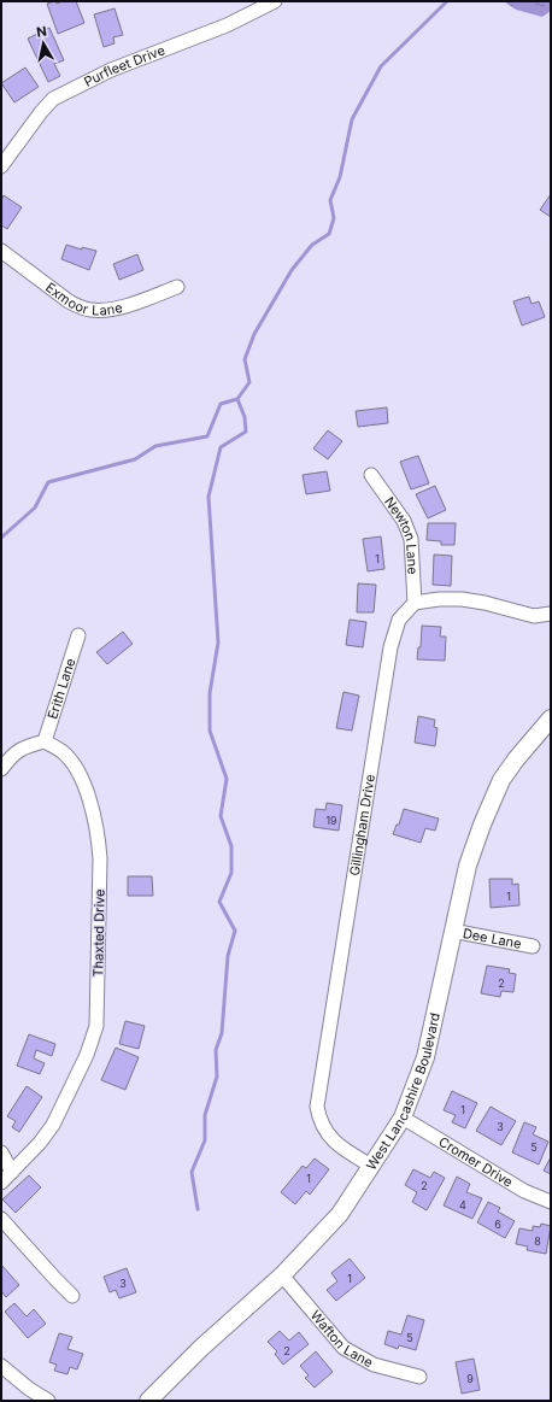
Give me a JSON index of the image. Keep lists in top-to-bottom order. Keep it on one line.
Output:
{"streets":{"main road":["West Lancashire Boulevard"],"street":["Purfleet Drive","Exmoor Lane","Newton Lane","Erith Lane","Gillingham Drive","Thaxted Drive","Dee Lane","Cromer Drive","Wafton Lane"]},"crossings":[["Newton Lane","Gillingham Drive"],["Erith Lane","Thaxted Drive"],["Gillingham Drive","West Lancashire Boulevard"],["Dee Lane","West Lancashire Boulevard"],["West Lancashire Boulevard","Cromer Drive"],["West Lancashire Boulevard","Wafton Lane"]],"house_numbers":["1","19","1","2","1","3","5","1","2","4","6","8","1","3","5","2","9"],"north":"top"}
